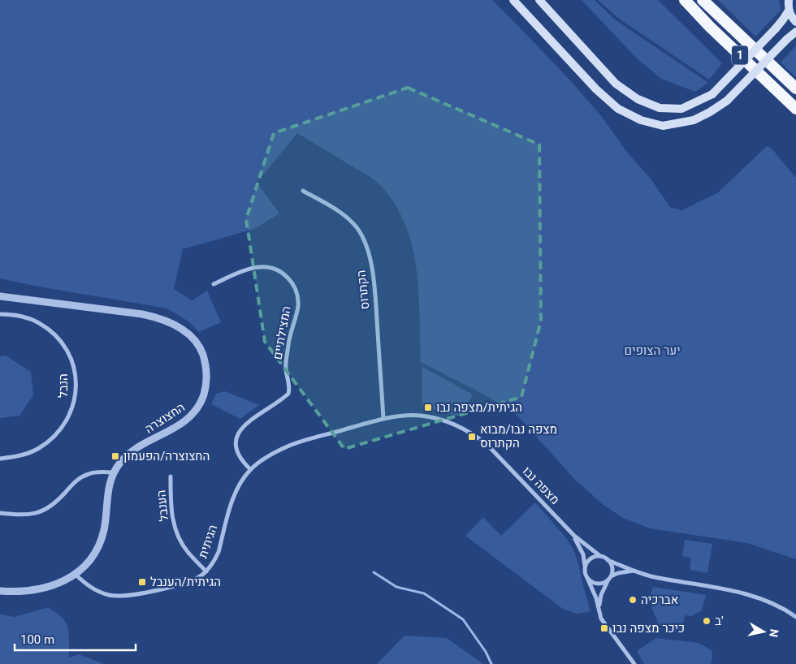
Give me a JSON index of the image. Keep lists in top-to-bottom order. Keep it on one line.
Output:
{"streets":{"highway":["1"],"street":["הקתרוס","המצילתיים","הנבל","החצוצרה","מצפה נבו","הענבל","הגיתית"]},"crossings":[["הקתרוס","מצפה נבו"],["הקתרוס","הגיתית"],["המצילתיים","הגיתית"],["החצוצרה","הגיתית"],["מצפה נבו","הגיתית"],["הענבל","הגיתית"]],"parks":["יער הצופים"],"places":{"transit":["הגיתית/מצפה נבו","מצפה נבו/מבוא הקתרוס","החצוצרה/הפעמון","הגיתית/הענבל","כיכר מצפה נבו"],"other":["אברכיה","ב'"]},"scale_bar":"100 m","north":"right"}
